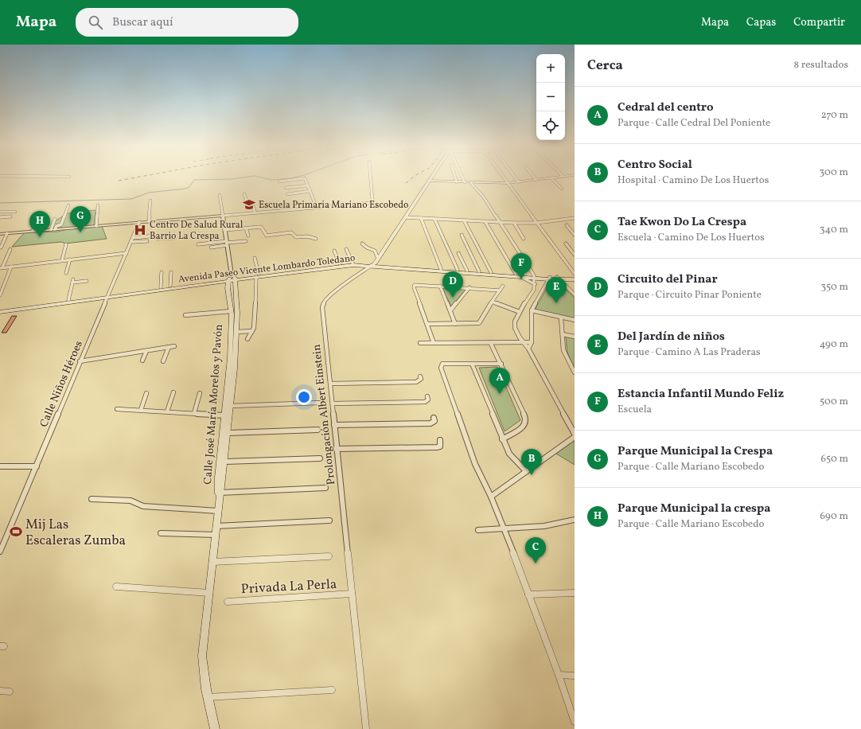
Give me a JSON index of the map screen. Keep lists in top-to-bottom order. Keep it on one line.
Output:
{"streets":{"main road":["Avenida Paseo Vicente Lombardo Toledano","Calle José María Morelos y Pavón","Prolongación Albert Einstein"],"street":["Calle Niños Héroes","Privada La Perla"]},"crossings":[["Avenida Paseo Vicente Lombardo Toledano","Calle Niños Héroes"],["Avenida Paseo Vicente Lombardo Toledano","Calle José María Morelos y Pavón"],["Avenida Paseo Vicente Lombardo Toledano","Prolongación Albert Einstein"],["Prolongación Albert Einstein","Privada La Perla"]],"places":{"school or university":["Escuela Primaria Mariano Escobedo"],"hospital":["Centro De Salud Rural Barrio La Crespa"],"sports":["Mij Las Escaleras Zumba"]},"page":{"header":"Mapa","search":"Buscar aquí","nav":["Mapa","Capas","Compartir"],"heading":["Cerca","8 resultados"],"map_buttons":["+","−"],"list":[{"mark":"A","name":"Cedral del centro","note":"Parque · Calle Cedral Del Poniente","value":"270 m"},{"mark":"B","name":"Centro Social","note":"Hospital · Camino De Los Huertos","value":"300 m"},{"mark":"C","name":"Tae Kwon Do La Crespa","note":"Escuela · Camino De Los Huertos","value":"340 m"},{"mark":"D","name":"Circuito del Pinar","note":"Parque · Circuito Pinar Poniente","value":"350 m"},{"mark":"E","name":"Del Jardín de niños","note":"Parque · Camino A Las Praderas","value":"490 m"},{"mark":"F","name":"Estancia Infantil Mundo Feliz","note":"Escuela","value":"500 m"},{"mark":"G","name":"Parque Municipal la Crespa","note":"Parque · Calle Mariano Escobedo","value":"650 m"},{"mark":"H","name":"Parque Municipal la crespa","note":"Parque · Calle Mariano Escobedo","value":"690 m"}],"pins":["G","H","F","D","E","A","B","C"]}}
